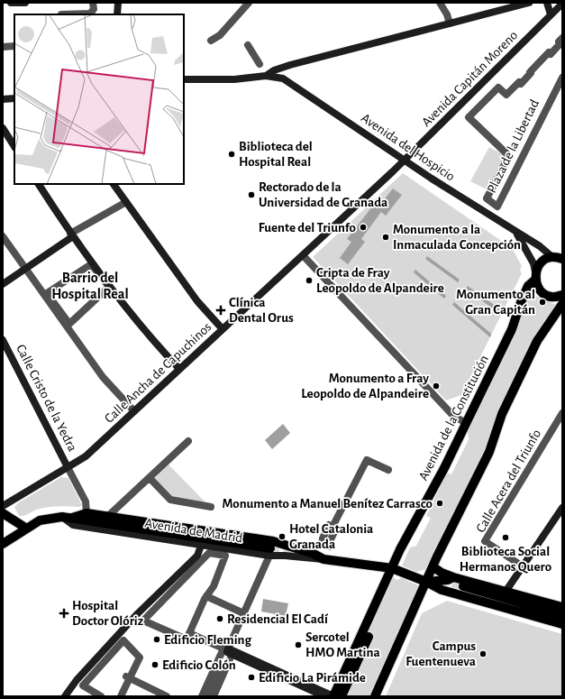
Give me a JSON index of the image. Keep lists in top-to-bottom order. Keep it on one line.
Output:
{"streets":{"main road":["Avenida de la Constitución","Avenida de Madrid"],"street":["Avenida Capitán Moreno","Plaza de la Libertad","Avenida del Hospicio","Calle Ancha de Capuchinos","Calle Cristo de la Yedra","Calle Acera del Triunfo"]},"crossings":[["Avenida Capitán Moreno","Avenida del Hospicio"],["Avenida Capitán Moreno","Calle Ancha de Capuchinos"],["Avenida del Hospicio","Calle Ancha de Capuchinos"],["Avenida del Hospicio","Avenida de la Constitución"],["Calle Ancha de Capuchinos","Calle Cristo de la Yedra"],["Avenida de la Constitución","Avenida de Madrid"]],"districts":["Barrio del Hospital Real"],"places":{"other":["Biblioteca del Hospital Real","Rectorado de la Universidad de Granada","Fuente del Triunfo","Monumento a la Inmaculada Concepción","Cripta de Fray Leopoldo de Alpandeire","Monumento al Gran Capitán","Monumento a Fray Leopoldo de Alpandeire","Monumento a Manuel Benítez Carrasco","Hotel Catalonia Granada","Biblioteca Social Hermanos Quero","Residencial El Cadí","Edificio Fleming","Sercotel HMO Martina","Campus Fuentenueva","Edificio Colón","Edificio La Pirámide"],"health":["Clínica Dental Orus","Hospital Doctor Olóriz"]}}
